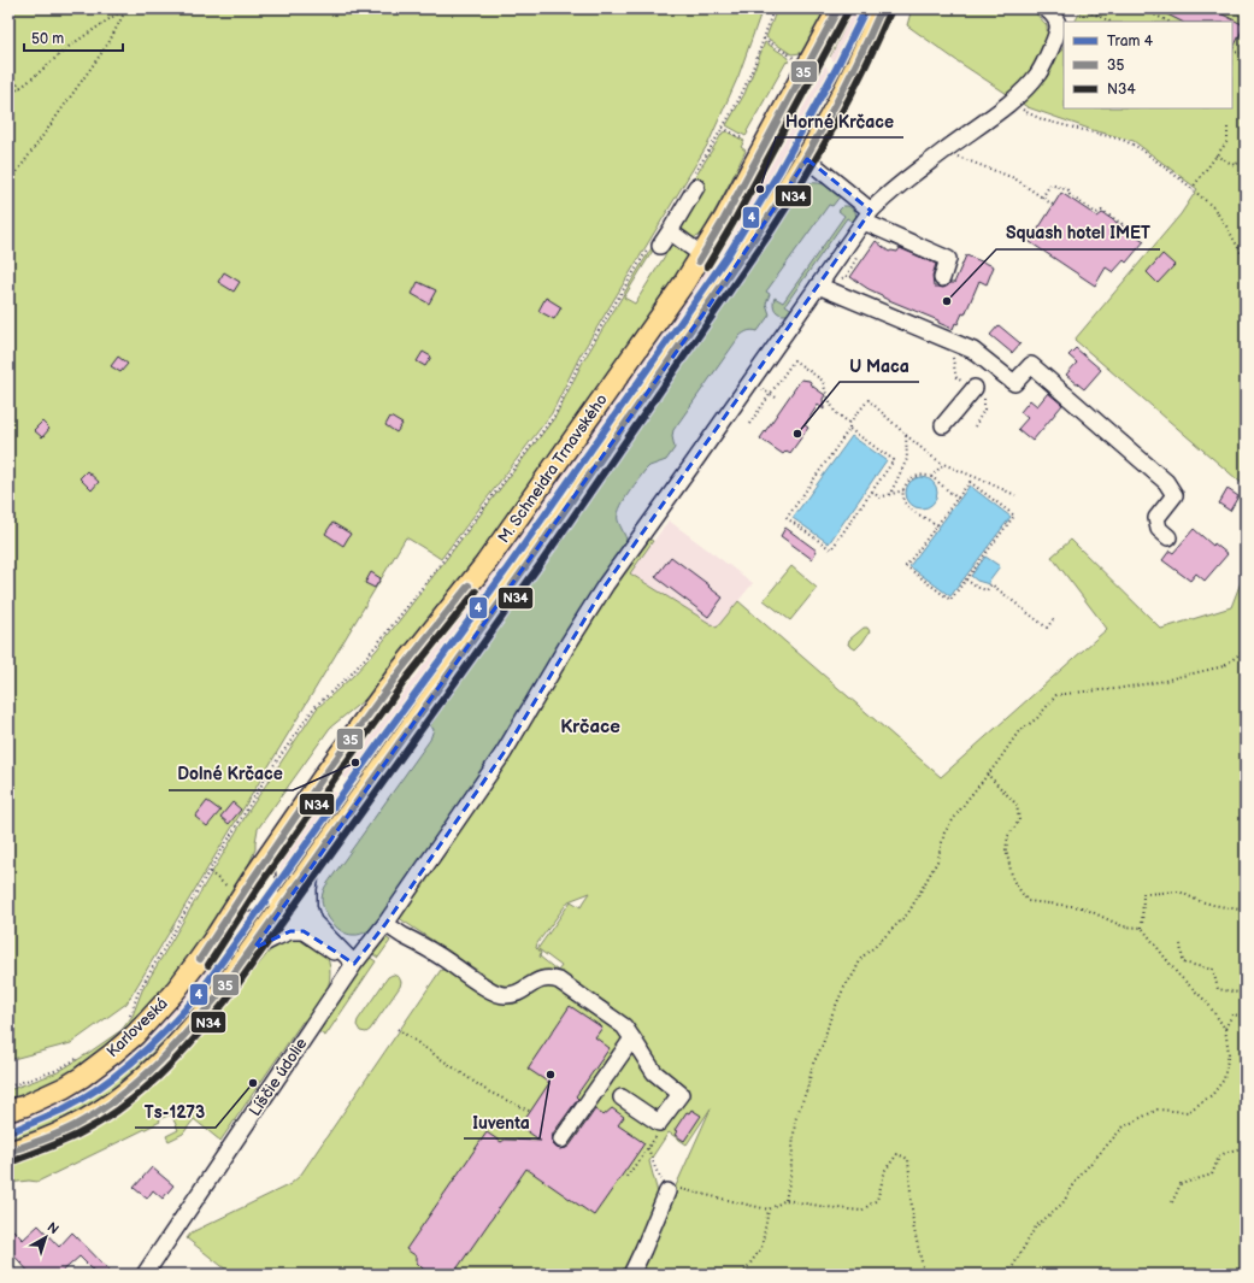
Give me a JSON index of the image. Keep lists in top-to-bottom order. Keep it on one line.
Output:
{"streets":{"main road":["M. Schneidra Trnavského","Karloveská"],"street":["Líščie údolie"]},"crossings":[["M. Schneidra Trnavského","Karloveská"]],"districts":["Krčace"],"places":["Horné Krčace","Squash hotel IMET","U Maca","Dolné Krčace","Iuventa","Ts-1273"],"lines":["tram line 4","transit line 35","transit line N34"],"legend":["Tram 4","35","N34"],"scale_bar":"50 m","north":"top right"}
